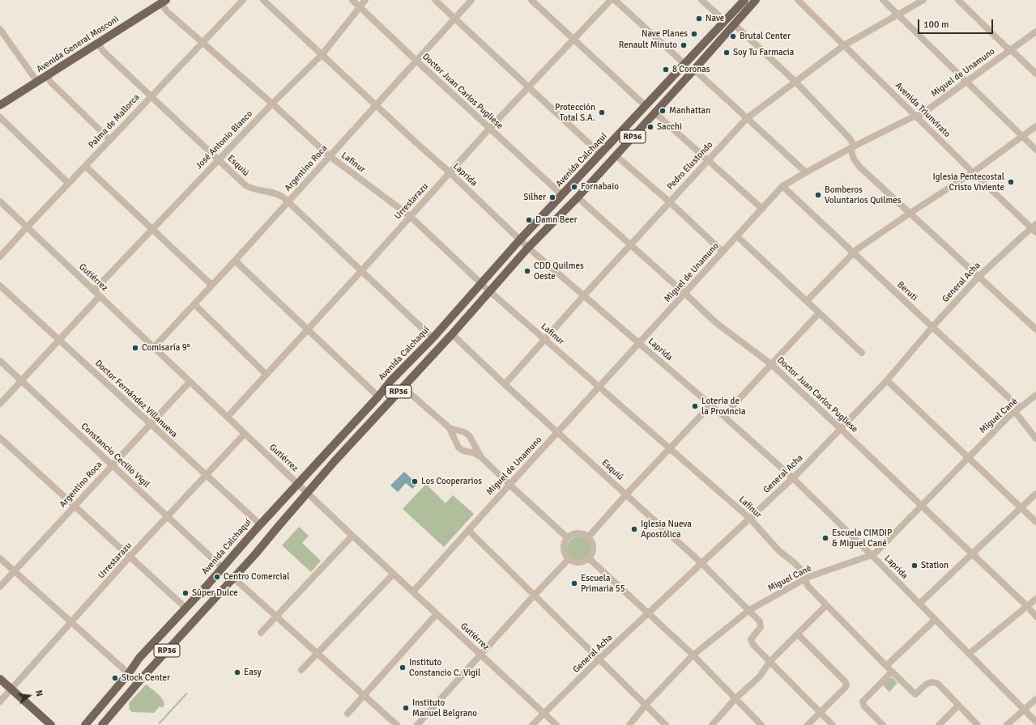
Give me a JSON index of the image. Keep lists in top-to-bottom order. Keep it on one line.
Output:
{"streets":{"main road":["Avenida General Mosconi","RP36","Avenida Calchaquí"],"street":["Miguel de Unamuno","Doctor Juan Carlos Pugliese","Avenida Triunvirato","Palma de Mallorca","José Antonio Blanco","Lafinur","Esquiú","Pedro Elustondo","Argentino Roca","Laprida","Urrestarazu","Gutiérrez","General Acha","Beruti","Doctor Fernández Villanueva","Miguel Cané","Constancio Cecilio Vigil"]},"crossings":[["Avenida General Mosconi","Lafinur"],["Avenida General Mosconi","Esquiú"],["Miguel de Unamuno","Doctor Juan Carlos Pugliese"],["Miguel de Unamuno","Avenida Triunvirato"],["Miguel de Unamuno","Lafinur"],["Miguel de Unamuno","Esquiú"],["Miguel de Unamuno","Laprida"],["Miguel de Unamuno","Gutiérrez"],["Miguel de Unamuno","Beruti"],["Doctor Juan Carlos Pugliese","RP36"],["Doctor Juan Carlos Pugliese","José Antonio Blanco"],["Doctor Juan Carlos Pugliese","Avenida Calchaquí"],["Doctor Juan Carlos Pugliese","Pedro Elustondo"],["Doctor Juan Carlos Pugliese","Argentino Roca"],["Doctor Juan Carlos Pugliese","Urrestarazu"],["Doctor Juan Carlos Pugliese","General Acha"],["Doctor Juan Carlos Pugliese","Miguel Cané"],["Avenida Triunvirato","Pedro Elustondo"],["Avenida Triunvirato","General Acha"],["Palma de Mallorca","Lafinur"],["Palma de Mallorca","Esquiú"],["Palma de Mallorca","Gutiérrez"],["RP36","Lafinur"],["RP36","Esquiú"],["RP36","Laprida"],["RP36","Gutiérrez"],["José Antonio Blanco","Lafinur"],["José Antonio Blanco","Esquiú"],["José Antonio Blanco","Laprida"],["José Antonio Blanco","Gutiérrez"],["Avenida Calchaquí","Lafinur"],["Avenida Calchaquí","Esquiú"],["Avenida Calchaquí","Laprida"],["Avenida Calchaquí","Gutiérrez"],["Avenida Calchaquí","Doctor Fernández Villanueva"],["Avenida Calchaquí","Constancio Cecilio Vigil"],["Lafinur","Pedro Elustondo"],["Lafinur","Argentino Roca"],["Lafinur","Urrestarazu"],["Lafinur","General Acha"],["Lafinur","Miguel Cané"],["Esquiú","Pedro Elustondo"],["Esquiú","Argentino Roca"],["Esquiú","Urrestarazu"],["Esquiú","General Acha"],["Esquiú","Miguel Cané"],["Pedro Elustondo","Laprida"],["Argentino Roca","Laprida"],["Argentino Roca","Gutiérrez"],["Argentino Roca","Doctor Fernández Villanueva"],["Argentino Roca","Constancio Cecilio Vigil"],["Laprida","Urrestarazu"],["Laprida","General Acha"],["Laprida","Miguel Cané"],["Urrestarazu","Gutiérrez"],["Urrestarazu","Doctor Fernández Villanueva"],["Urrestarazu","Constancio Cecilio Vigil"],["Gutiérrez","General Acha"],["General Acha","Beruti"],["Beruti","Miguel Cané"]],"places":["Nave","Nave Planes","Brutal Center","Renault Minuto","Soy Tu Farmacia","8 Coronas","Manhattan","Protección Total S.A.","Sacchi","Iglesia Pentecostal Cristo Viviente","Fornabaio","Bomberos Voluntarios Quilmes","Silher","Damn Beer","CDD Quilmes Oeste","Comisaría 9°","Loteria de la Provincia","Los Cooperarios","Iglesia Nueva Apostólica","Escuela CIMDIP & Miguel Cané","Station","Centro Comercial","Escuela Primaria 55","Súper Dulce","Instituto Constancio C. Vigil","Easy","Stock Center","Instituto Manuel Belgrano"],"scale_bar":"100 m","north":"right"}
